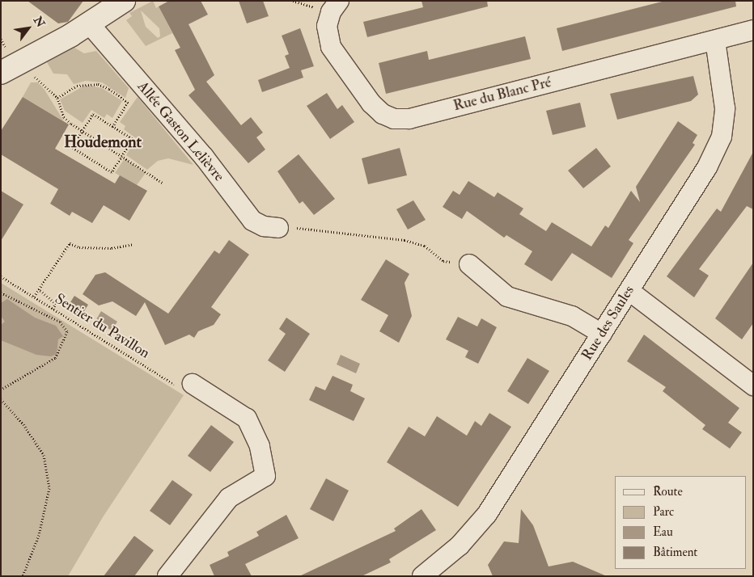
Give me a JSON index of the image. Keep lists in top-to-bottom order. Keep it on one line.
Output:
{"streets":{"street":["Rue du Blanc Pré","Allée Gaston Lelièvre","Rue des Saules"],"path":["Sentier du Pavillon"]},"crossings":[["Rue du Blanc Pré","Rue des Saules"]],"districts":["Houdemont"],"legend":["Route","Parc","Eau","Bâtiment"],"north":"top right"}
